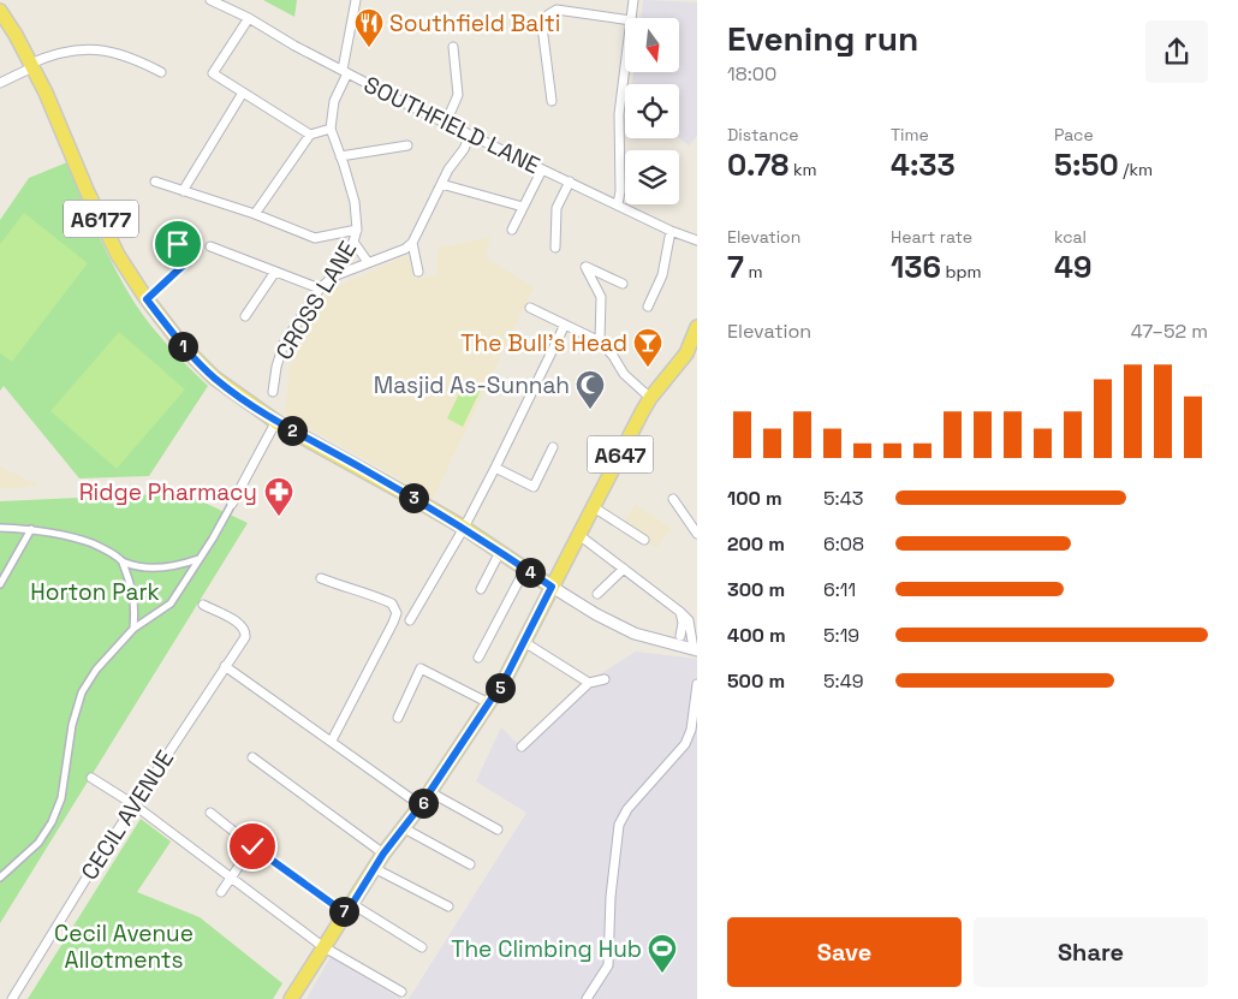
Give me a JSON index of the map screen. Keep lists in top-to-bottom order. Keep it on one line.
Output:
{"streets":{"main road":["A6177","A647"],"street":["SOUTHFIELD LANE","CROSS LANE","CECIL AVENUE"]},"crossings":[["SOUTHFIELD LANE","CROSS LANE"],["A6177","A647"]],"parks":["Horton Park","Cecil Avenue Allotments"],"places":{"restaurant":["Southfield Balti"],"bar":["The Bull's Head"],"mosque":["Masjid As-Sunnah"],"pharmacy":["Ridge Pharmacy"],"sports":["The Climbing Hub"]},"north":"bottom","page":{"heading":["Evening run","18:00"],"stats":[["Distance","0.78 km"],["Time","4:33"],["Pace","5:50 /km"],["Elevation","7 m"],["Heart rate","136 bpm"],["kcal","49"]],"chart":["Elevation","47–52 m"],"pins":["1","2","3","4","5","6","7"],"list":[{"name":"100 m","note":"5:43"},{"name":"200 m","note":"6:08"},{"name":"300 m","note":"6:11"},{"name":"400 m","note":"5:19"},{"name":"500 m","note":"5:49"}],"buttons":["Save","Share"]}}
